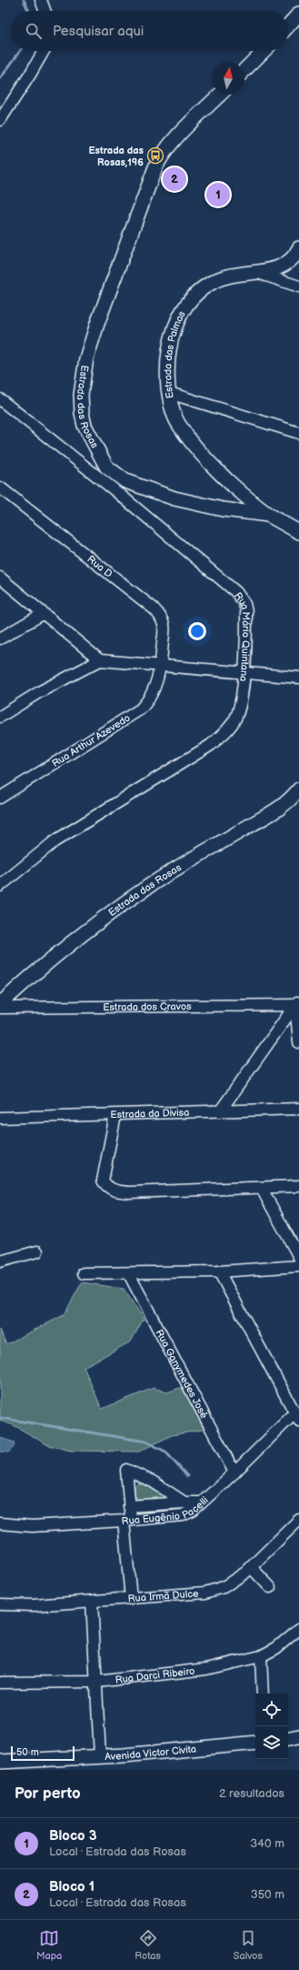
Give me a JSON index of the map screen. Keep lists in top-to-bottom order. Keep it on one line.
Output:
{"streets":{"main road":["Estrada das Palmas","Estrada das Rosas","Avenida Victor Civita"],"street":["Rua D","Rua Mário Quintana","Rua Arthur Azevedo","Estrada dos Cravos","Estrada da Divisa","Rua Ganymedes José","Rua Eugênio Pacelli","Rua Irmã Dulce","Rua Darci Ribeiro"]},"crossings":[["Estrada das Palmas","Estrada das Rosas"],["Rua D","Rua Arthur Azevedo"],["Rua Ganymedes José","Rua Eugênio Pacelli"]],"places":{"bus stop":["Estrada das Rosas,196"]},"scale_bar":"50 m","north":"top","page":{"search":"Pesquisar aqui","pins":["2","1"],"scale":"50 m","heading":["Por perto","2 resultados"],"list":[{"mark":"1","name":"Bloco 3","note":"Local · Estrada das Rosas","value":"340 m"},{"mark":"2","name":"Bloco 1","note":"Local · Estrada das Rosas","value":"350 m"}],"nav":["Mapa","Rotas","Salvos"]}}
